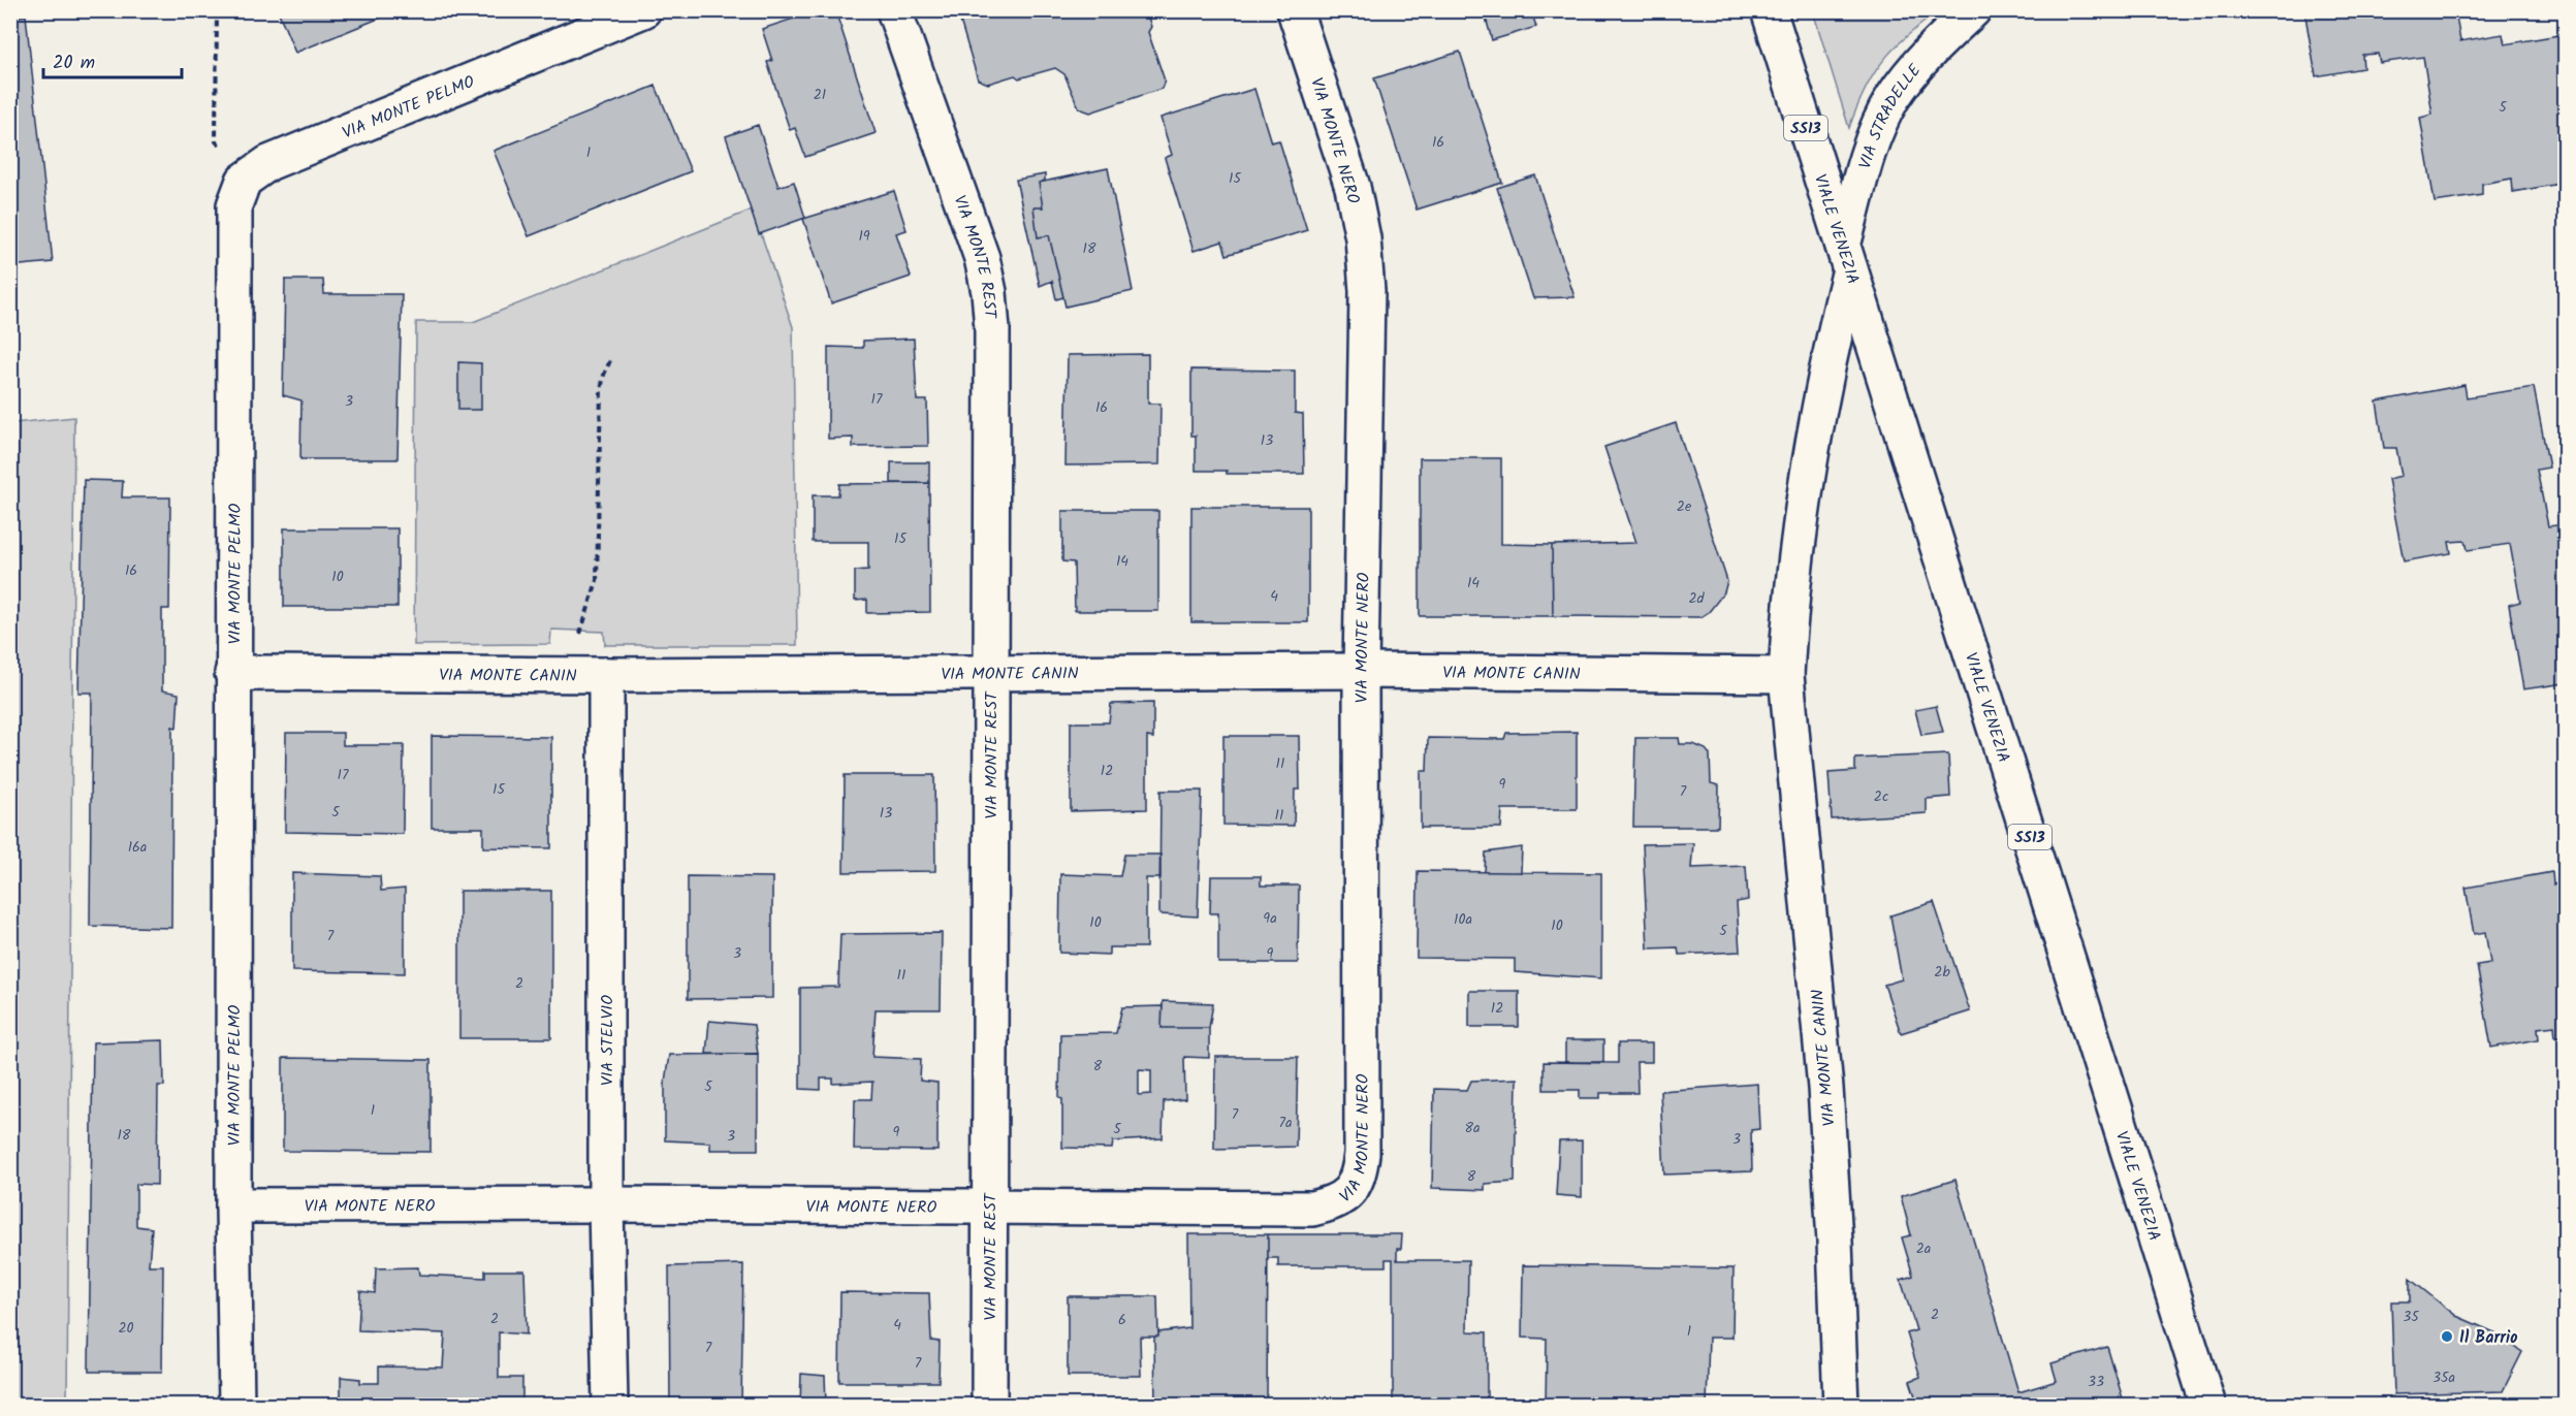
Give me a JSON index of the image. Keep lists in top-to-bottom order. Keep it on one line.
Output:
{"streets":{"street":["VIA MONTE PELMO","VIA STRADELLE","SS13","VIA MONTE NERO","VIALE VENEZIA","VIA MONTE REST","VIA MONTE CANIN","VIA STELVIO"]},"crossings":[["VIA MONTE PELMO","VIA MONTE NERO"],["VIA MONTE PELMO","VIA MONTE CANIN"],["VIA STRADELLE","VIALE VENEZIA"],["VIA STRADELLE","VIA MONTE CANIN"],["VIA MONTE NERO","VIA MONTE REST"],["VIA MONTE NERO","VIA MONTE CANIN"],["VIA MONTE NERO","VIA STELVIO"],["VIALE VENEZIA","VIA MONTE CANIN"],["VIA MONTE REST","VIA MONTE CANIN"],["VIA MONTE CANIN","VIA STELVIO"]],"places":["Il Barrio"],"house_numbers":["21","5","16","1","15","19","18","17","3","16","13","2e","15","14","16","10","14","4","2d","11","12","17","9","15","7","2c","5","13","11","16a","9a","10a","10","10","5","7","3","9","2b","11","2","12","8","5","1","7","7a","8a","5","9","18","3","3","8","2a","2","35","2","6","4","20","1","7","7","35a","33"],"scale_bar":"20 m"}
